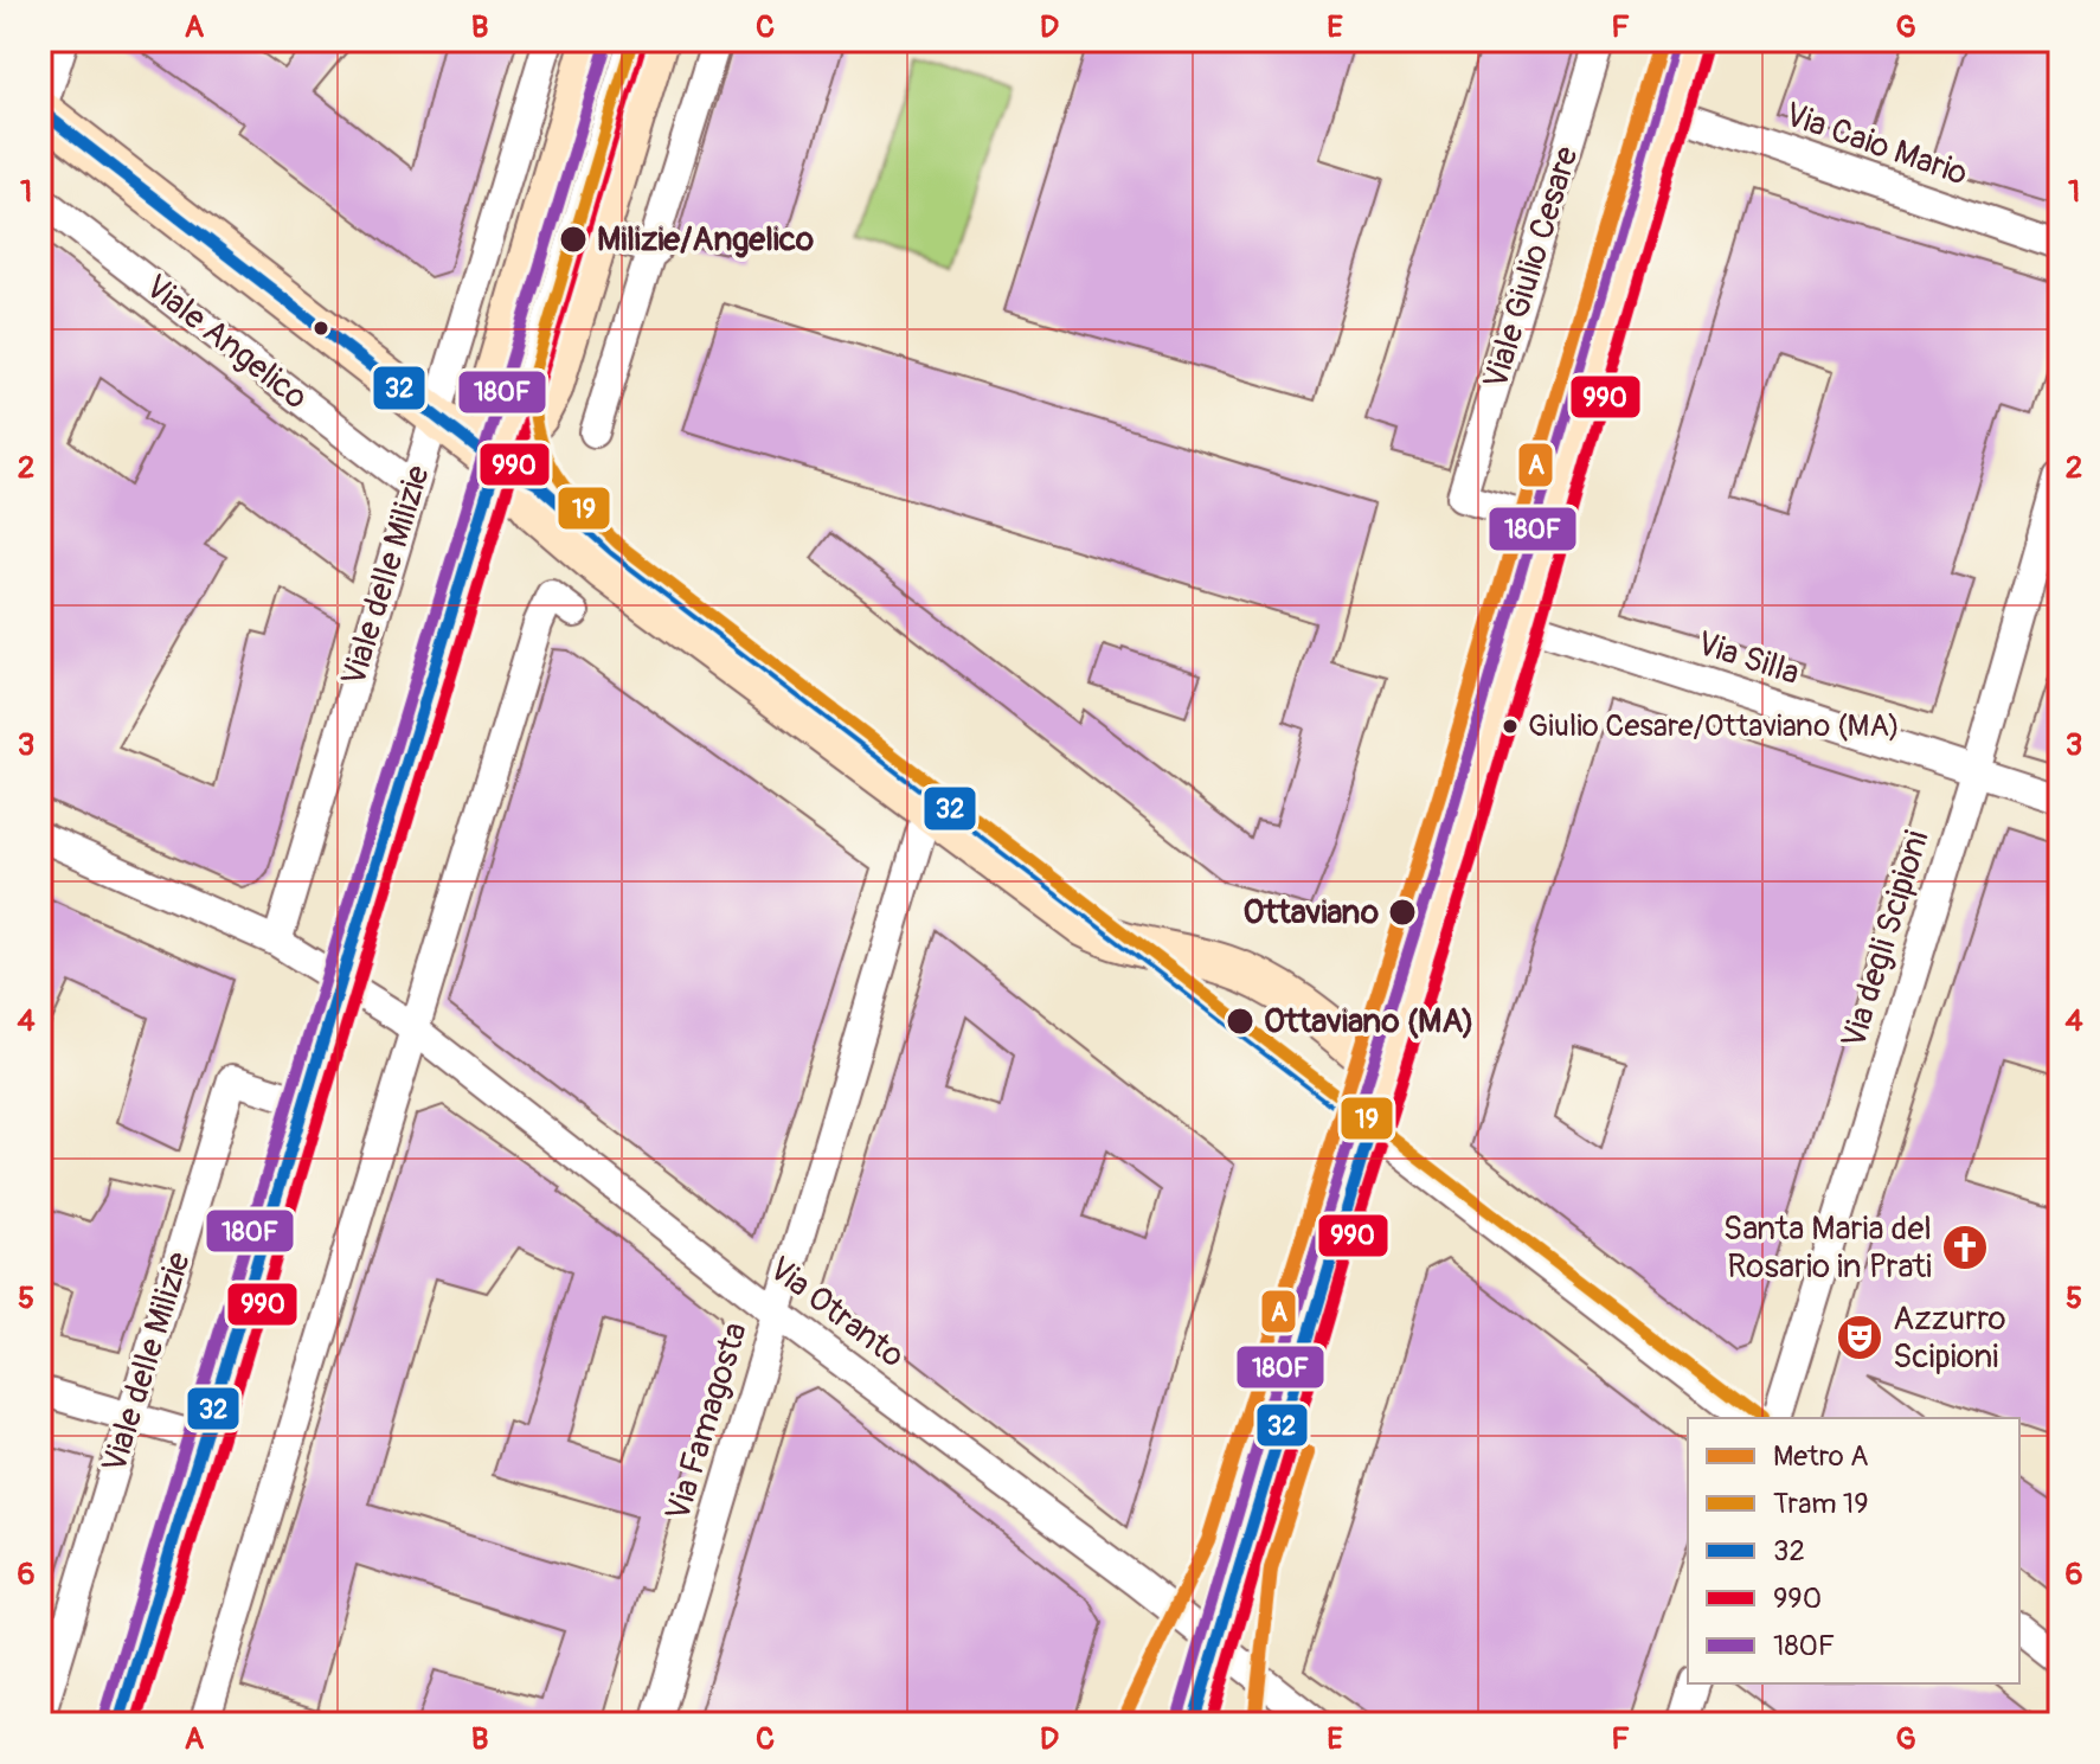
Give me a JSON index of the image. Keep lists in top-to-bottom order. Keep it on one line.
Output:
{"streets":{"street":["Via Caio Mario","Viale Giulio Cesare","Viale Angelico","Viale delle Milizie","Via Silla","Via degli Scipioni","Via Otranto","Via Famagosta"]},"crossings":[["Viale Angelico","Viale delle Milizie"],["Via Silla","Via degli Scipioni"],["Via Otranto","Via Famagosta"]],"places":{"other":["Milizie/Angelico","Giulio Cesare/Ottaviano (MA)","Ottaviano","Ottaviano (MA)"],"church":["Santa Maria del Rosario in Prati"],"theatre":["Azzurro Scipioni"]},"lines":["metro line A","tram line 19","transit line 180F","transit line 990","transit line 32"],"legend":["Metro A","Tram 19","32","990","180F"],"grid":{"columns":["A","B","C","D","E","F","G"],"rows":["1","2","3","4","5","6"]}}
